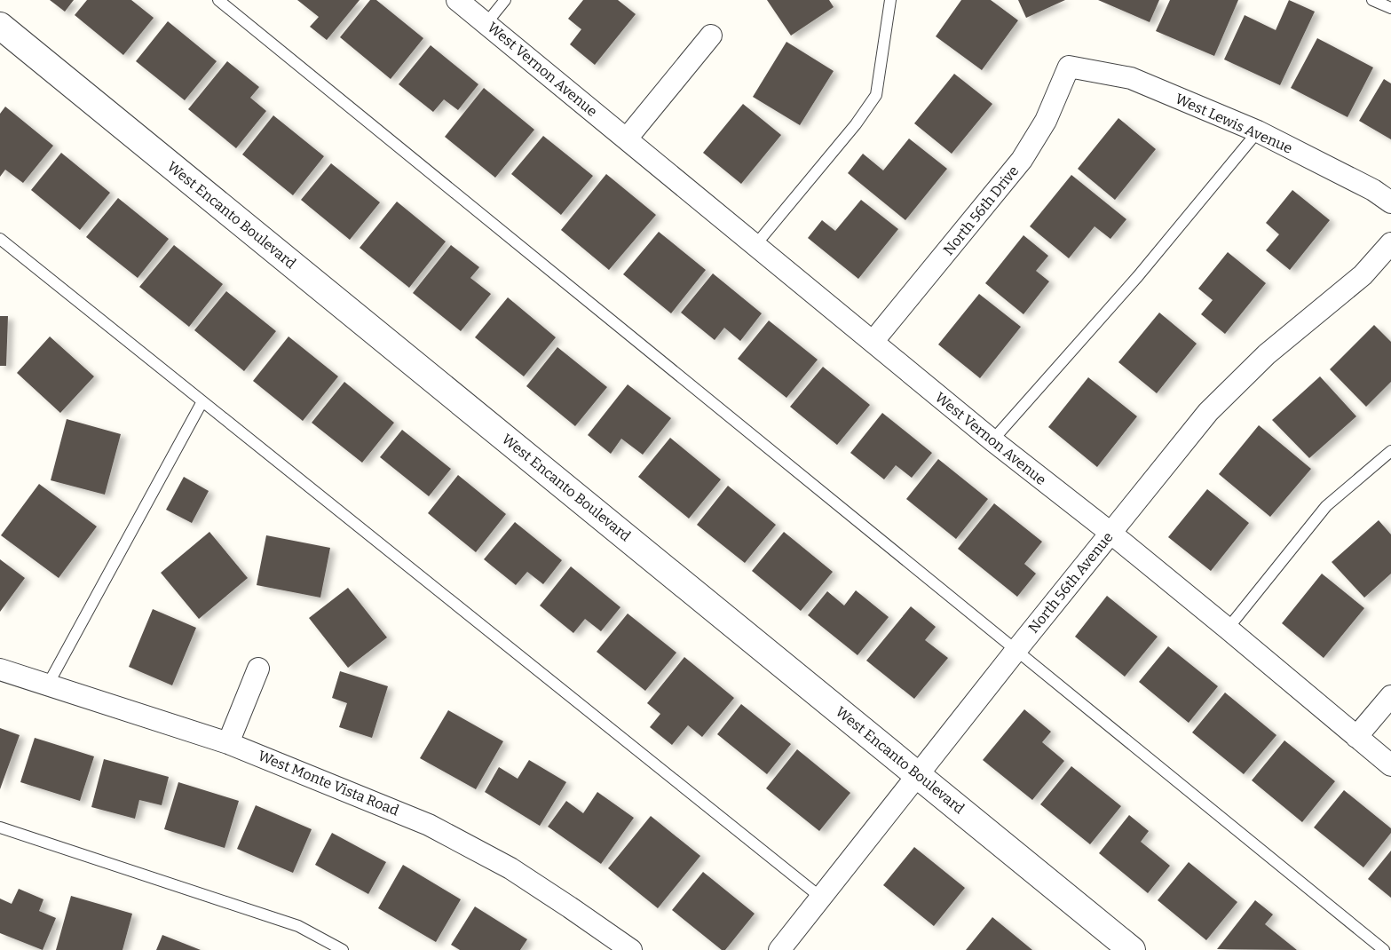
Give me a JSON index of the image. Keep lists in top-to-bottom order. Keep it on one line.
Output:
{"streets":{"street":["West Vernon Avenue","West Lewis Avenue","North 56th Drive","West Encanto Boulevard","North 56th Avenue","West Monte Vista Road"]},"crossings":[["West Vernon Avenue","North 56th Drive"],["West Vernon Avenue","North 56th Avenue"],["West Lewis Avenue","North 56th Drive"],["West Encanto Boulevard","North 56th Avenue"]]}
